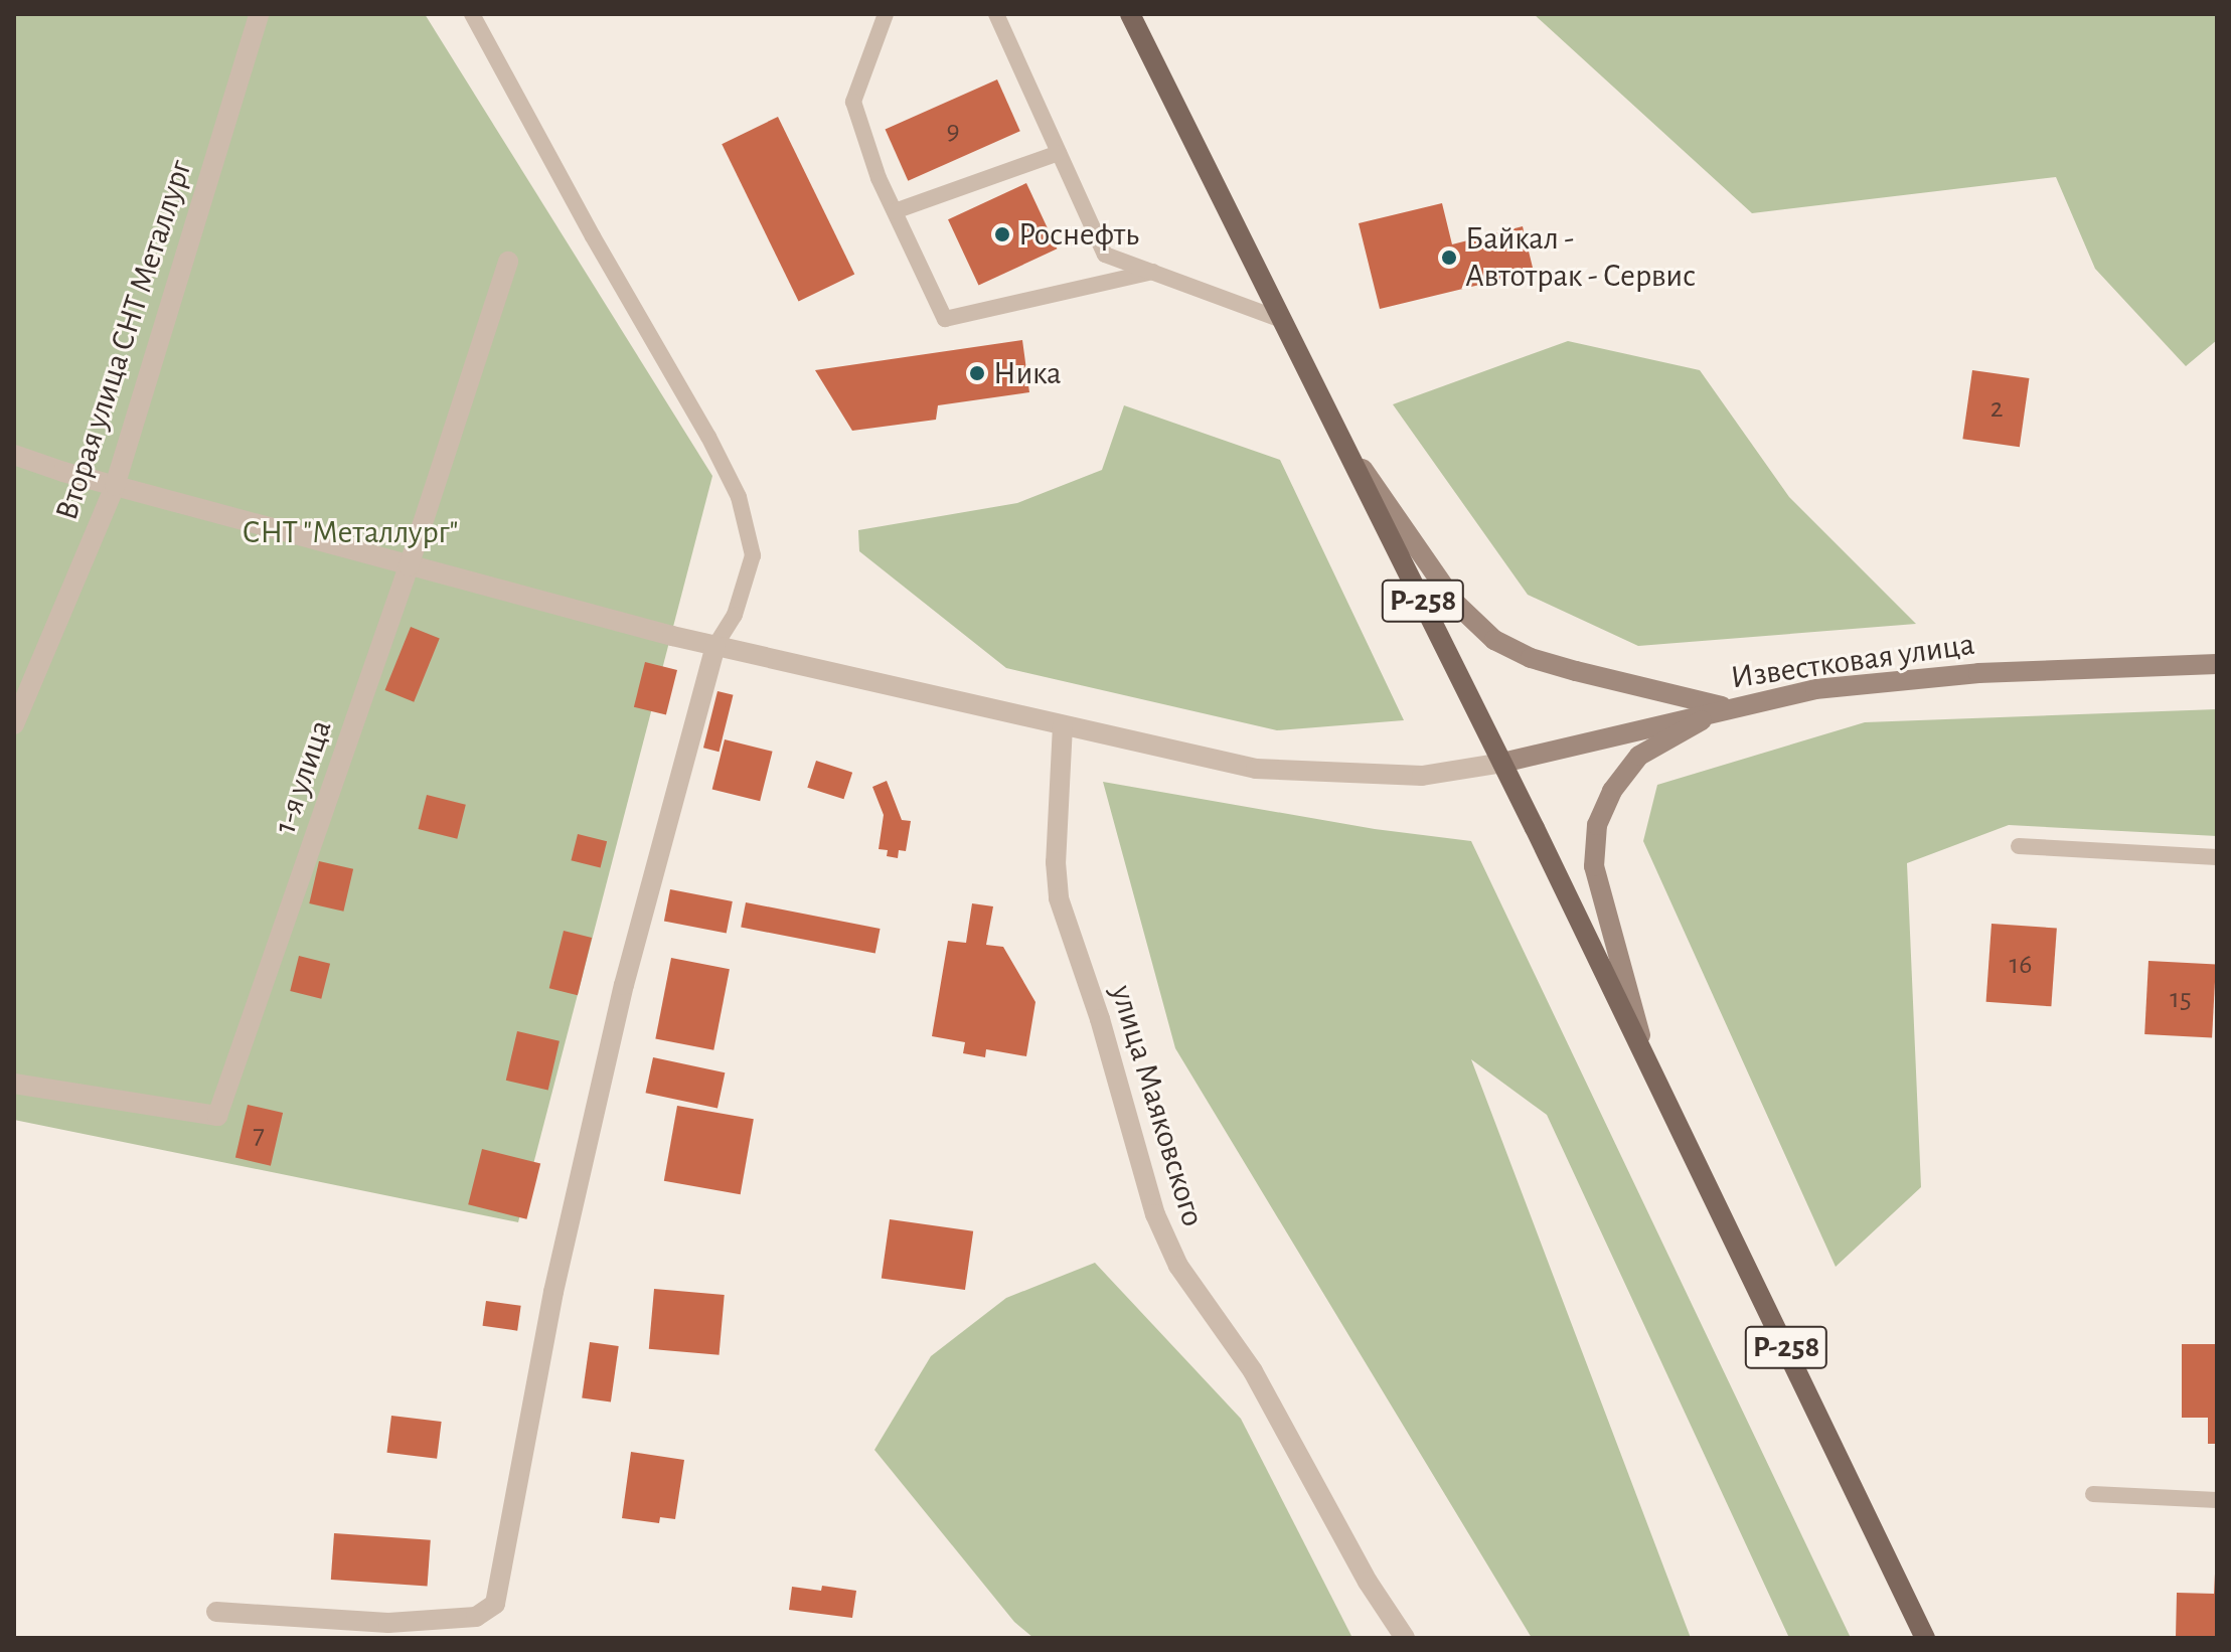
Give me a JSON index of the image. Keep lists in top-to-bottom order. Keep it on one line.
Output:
{"streets":{"main road":["Р-258","Известковая улица"],"street":["Вторая улица СНТ Металлург","1-я улица","улица Маяковского"]},"crossings":[["Р-258","Известковая улица"]],"parks":["СНТ \"Металлург\""],"places":["Роснефть","Байкал - Автотрак - Сервис","Ника"],"house_numbers":["9","2","16","15","7"]}
